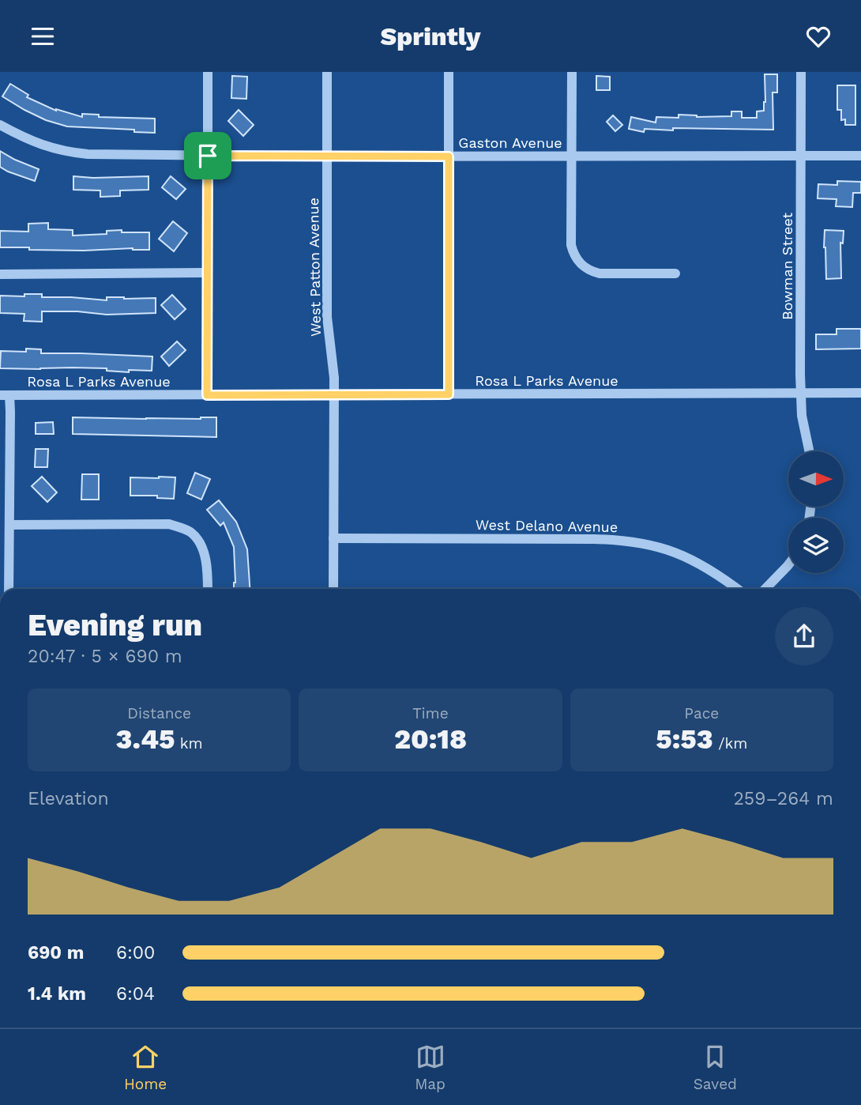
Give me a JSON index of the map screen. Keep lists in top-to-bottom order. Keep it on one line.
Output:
{"streets":{"street":["Gaston Avenue","Bowman Street","West Patton Avenue","Rosa L Parks Avenue","West Delano Avenue"]},"crossings":[["Gaston Avenue","Bowman Street"],["Gaston Avenue","West Patton Avenue"],["Bowman Street","Rosa L Parks Avenue"],["West Patton Avenue","Rosa L Parks Avenue"],["West Patton Avenue","West Delano Avenue"]],"north":"right","page":{"header":"Sprintly","heading":["Evening run","20:47 · 5 × 690 m"],"stats":[["Distance","3.45 km"],["Time","20:18"],["Pace","5:53 /km"]],"chart":["Elevation","259–264 m"],"list":[{"name":"690 m","note":"6:00"},{"name":"1.4 km","note":"6:04"}],"tabs":["Home","Map","Saved"]}}
